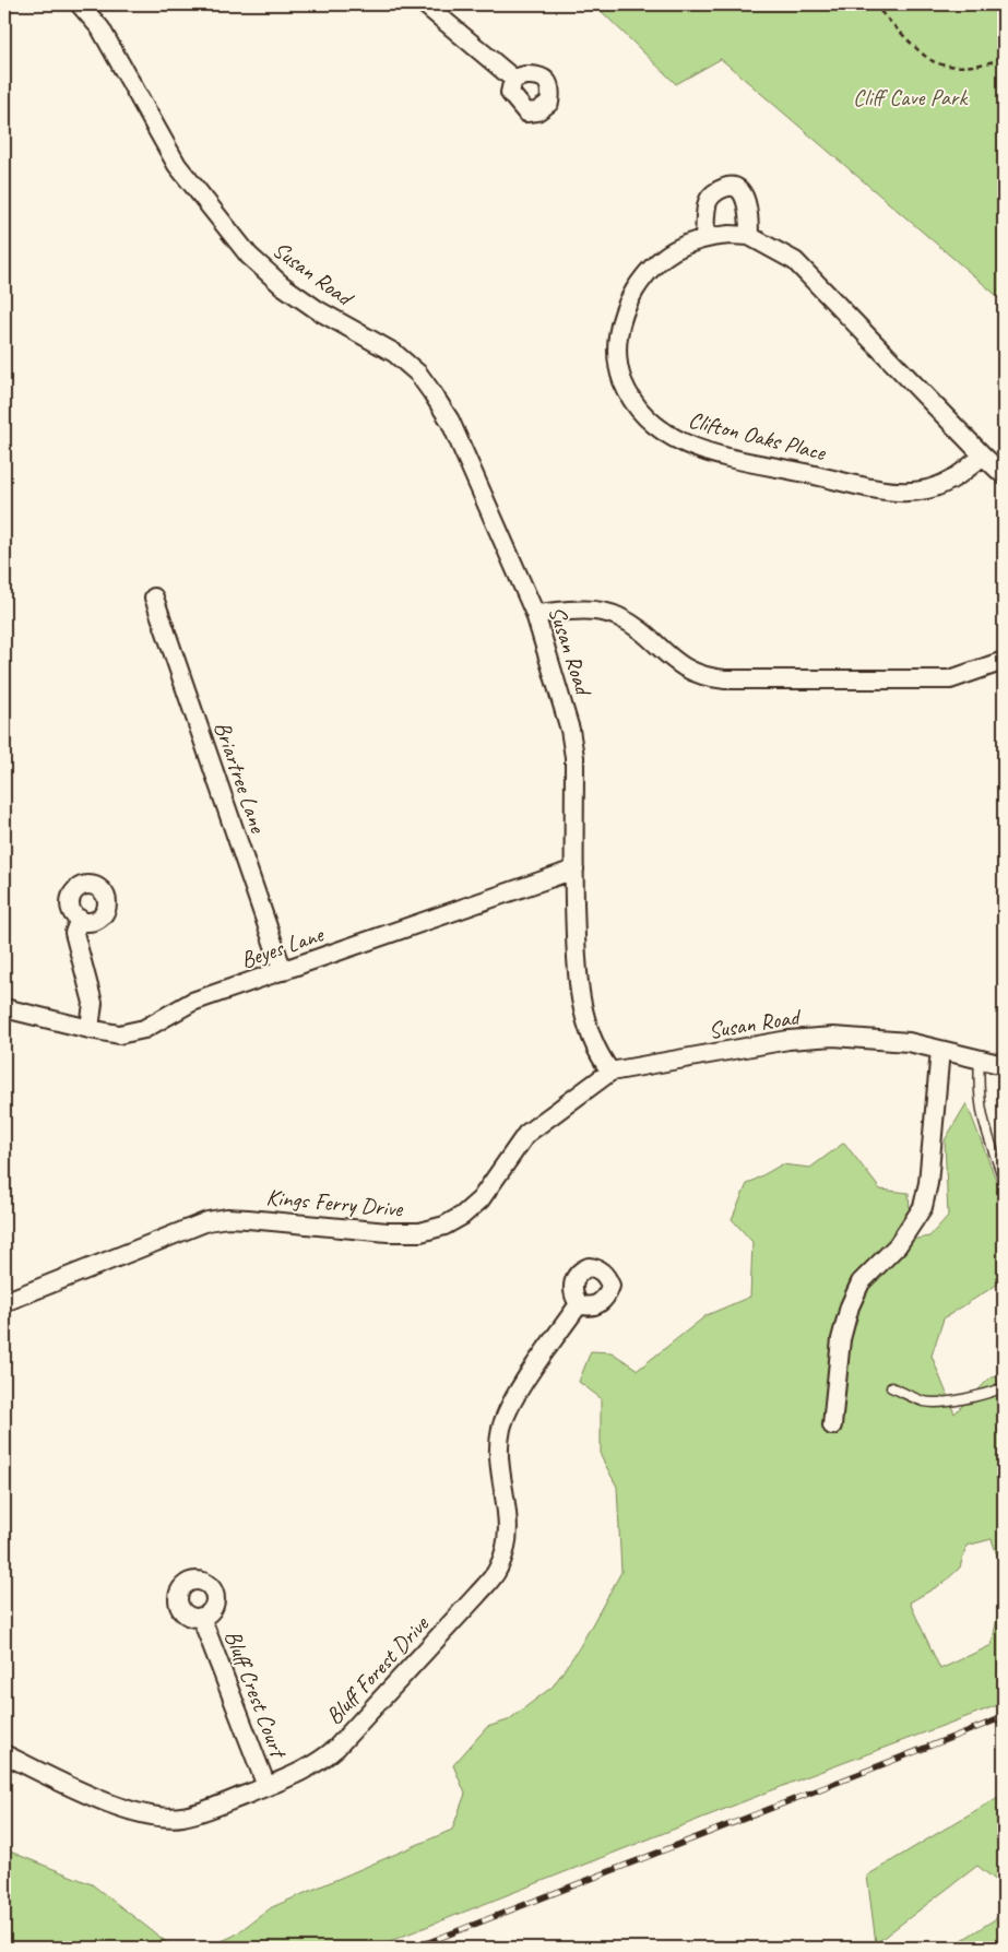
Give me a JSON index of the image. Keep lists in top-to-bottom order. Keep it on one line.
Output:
{"streets":{"street":["Susan Road","Clifton Oaks Place","Briartree Lane","Beyes Lane","Kings Ferry Drive","Bluff Forest Drive","Bluff Crest Court"]},"crossings":[["Susan Road","Beyes Lane"],["Susan Road","Kings Ferry Drive"],["Briartree Lane","Beyes Lane"],["Bluff Forest Drive","Bluff Crest Court"]],"parks":["Cliff Cave Park"]}
